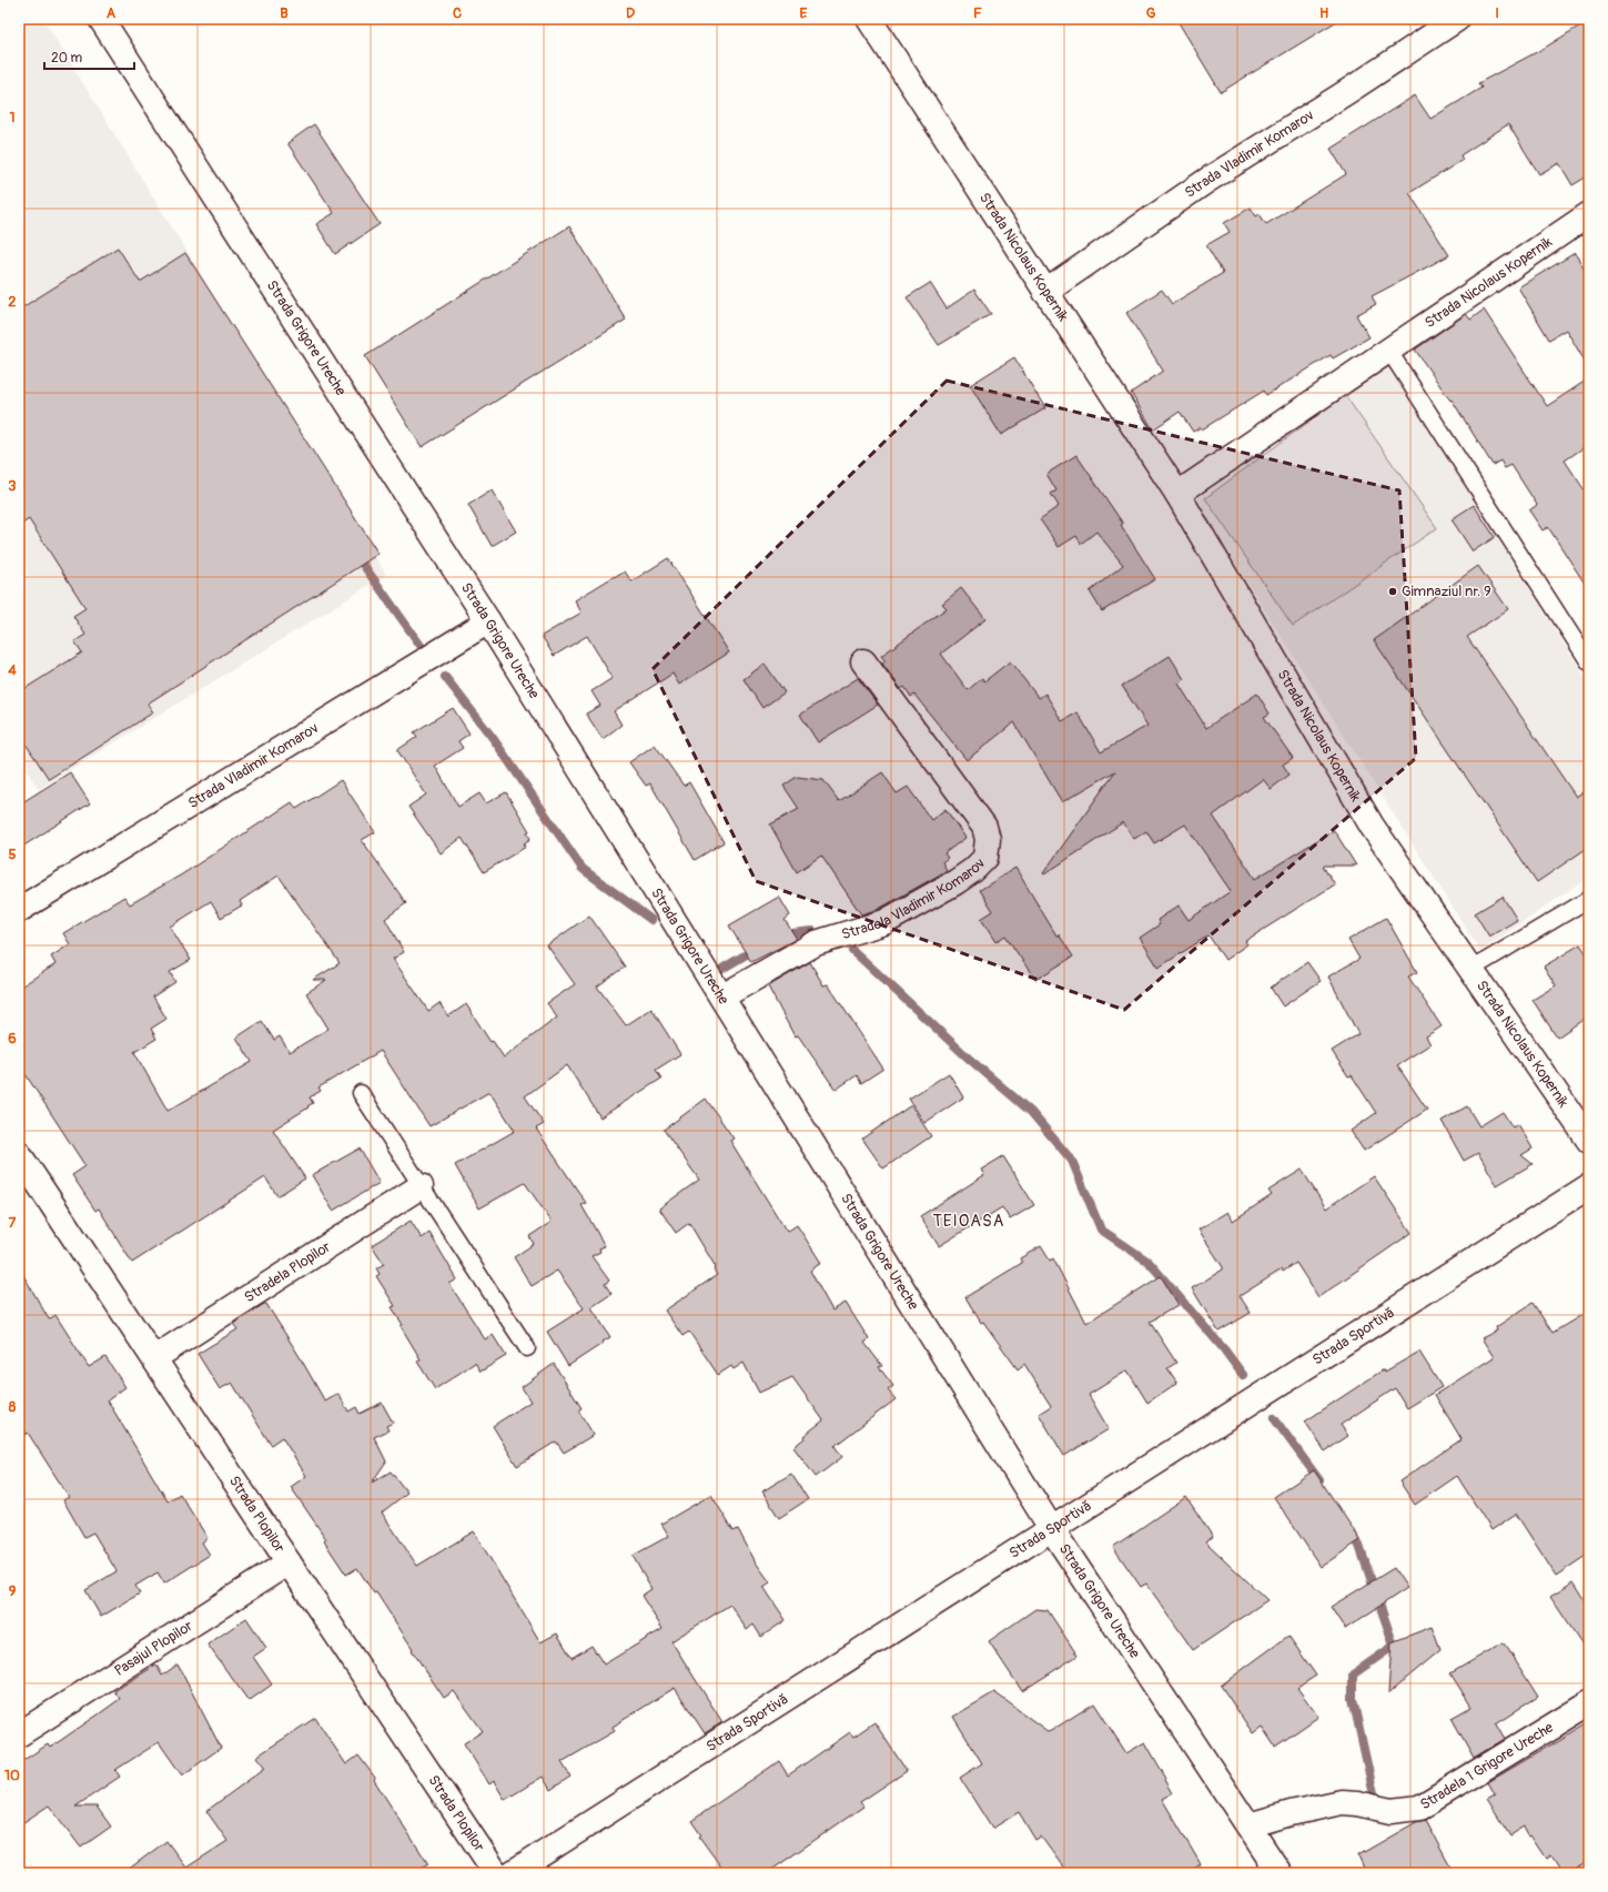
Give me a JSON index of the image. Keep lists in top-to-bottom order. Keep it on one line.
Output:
{"streets":{"street":["Strada Vladimir Komarov","Strada Nicolaus Kopernik","Strada Grigore Ureche","Stradela Vladimir Komarov","Stradela Plopilor","Strada Sportivă","Strada Plopilor","Pasajul Plopilor","Stradela 1 Grigore Ureche"]},"crossings":[["Strada Vladimir Komarov","Strada Nicolaus Kopernik"],["Strada Vladimir Komarov","Strada Grigore Ureche"],["Strada Grigore Ureche","Stradela Vladimir Komarov"],["Strada Grigore Ureche","Strada Sportivă"],["Strada Grigore Ureche","Stradela 1 Grigore Ureche"],["Stradela Plopilor","Strada Plopilor"],["Strada Plopilor","Pasajul Plopilor"]],"districts":["TEIOASA"],"places":["Gimnaziul nr. 9"],"scale_bar":"20 m","grid":{"columns":["A","B","C","D","E","F","G","H","I"],"rows":["1","2","3","4","5","6","7","8","9","10"]}}
